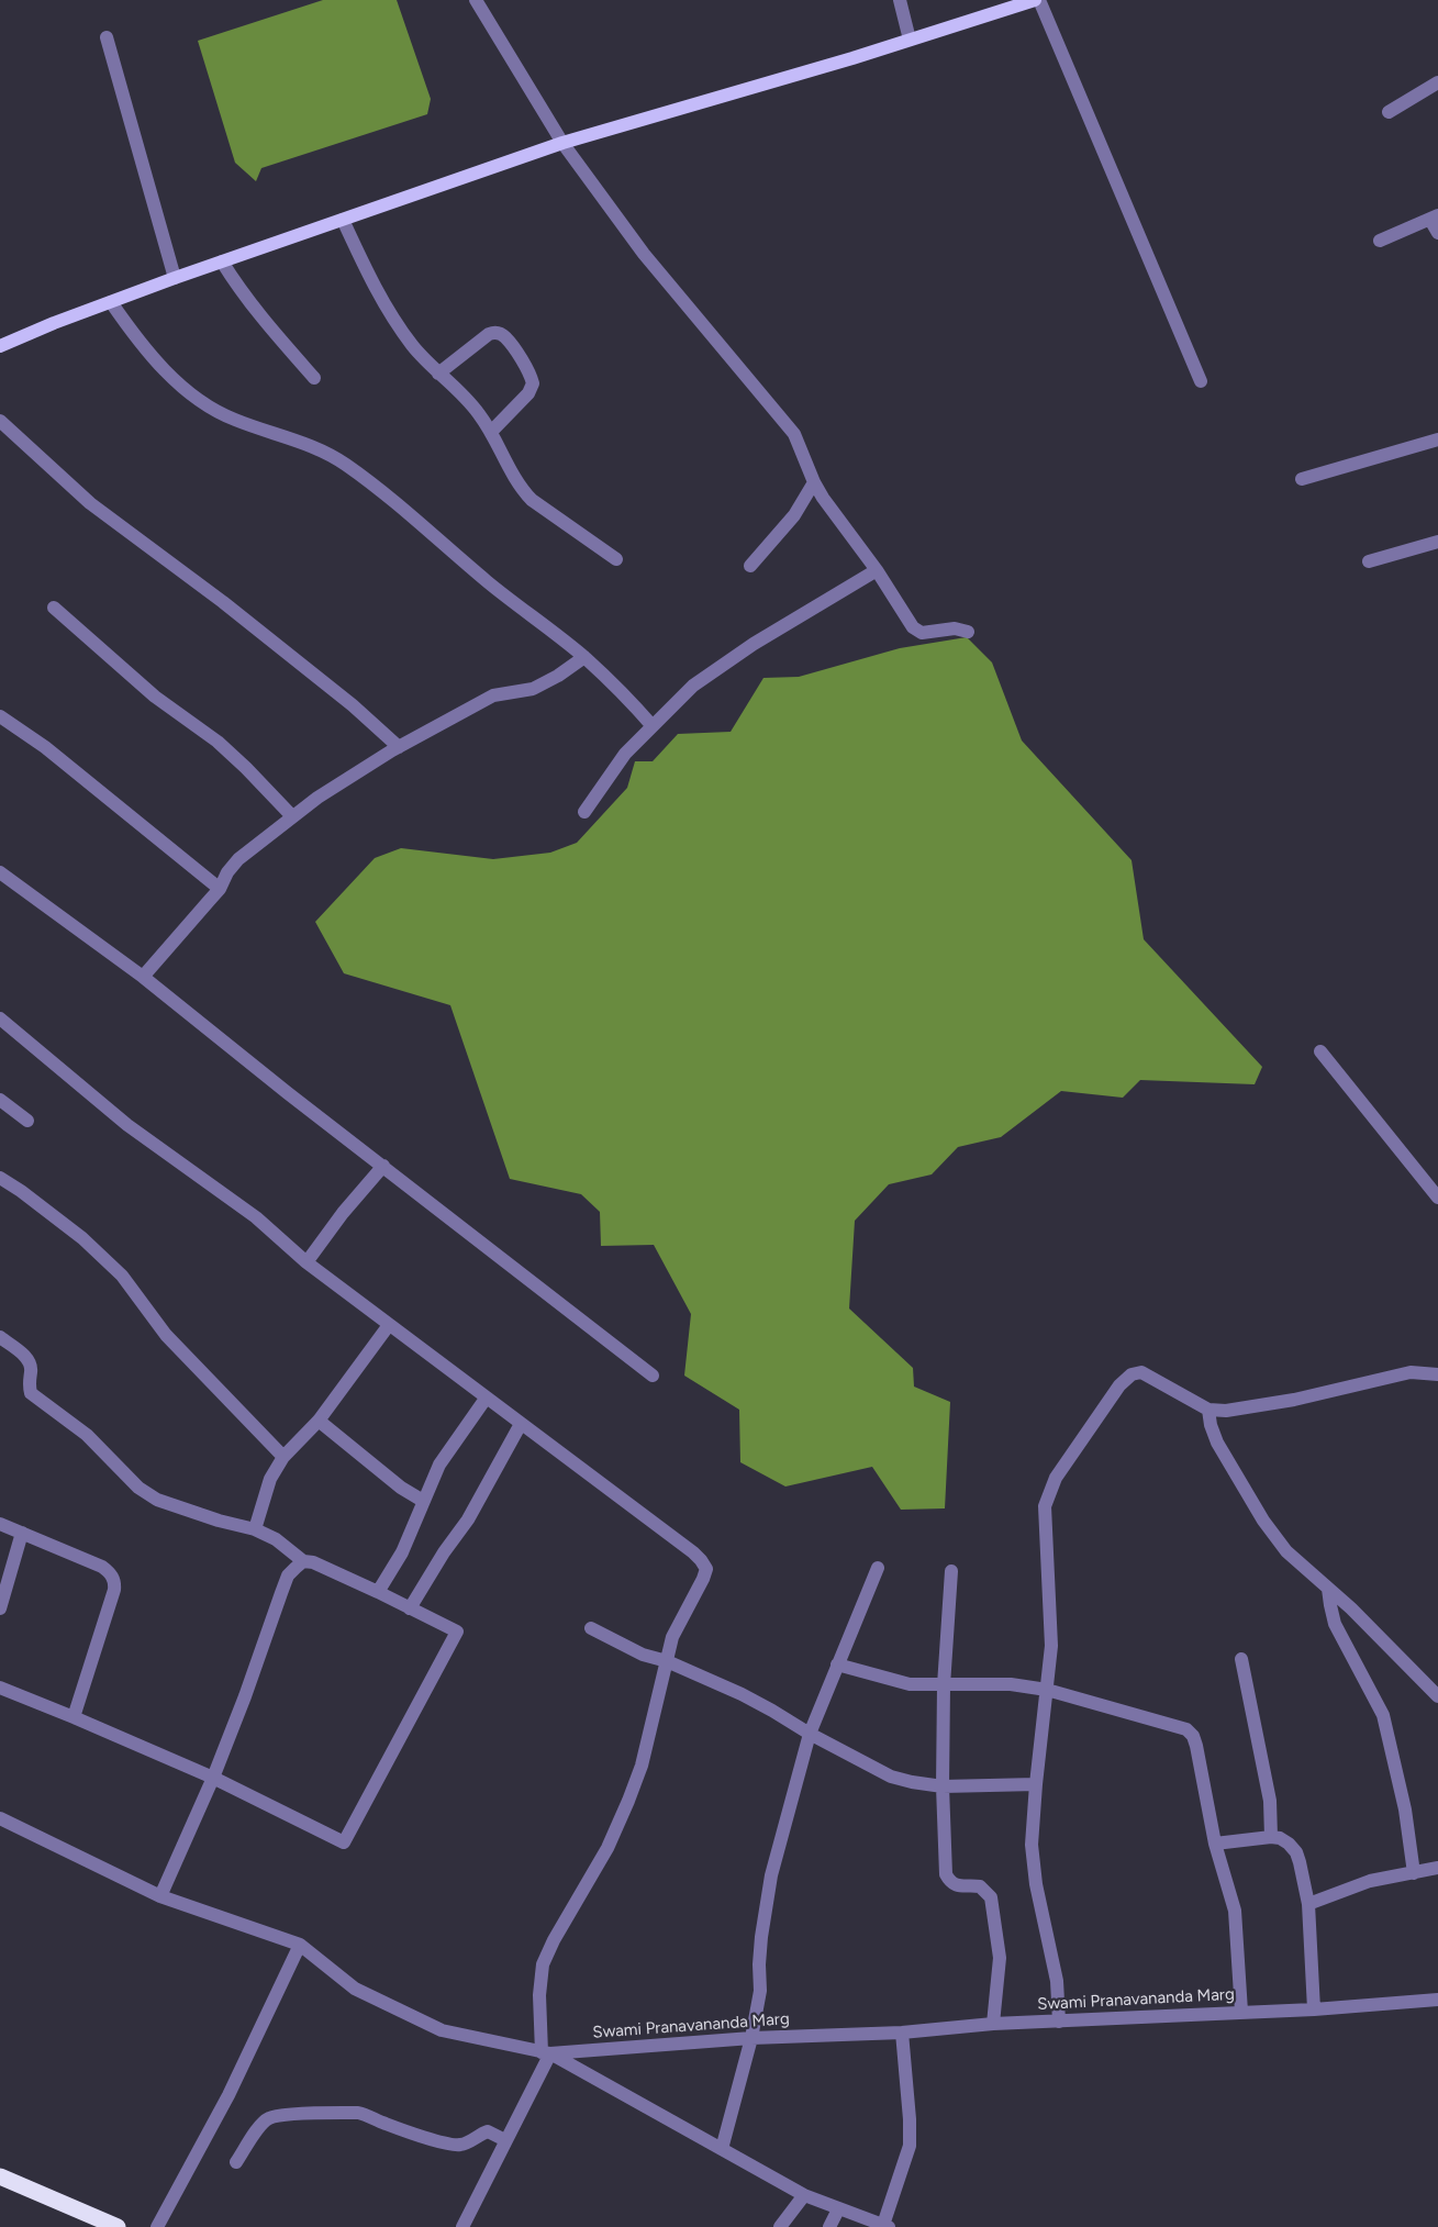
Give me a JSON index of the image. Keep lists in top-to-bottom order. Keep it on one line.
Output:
{"streets":{"street":["Swami Pranavananda Marg"]}}
